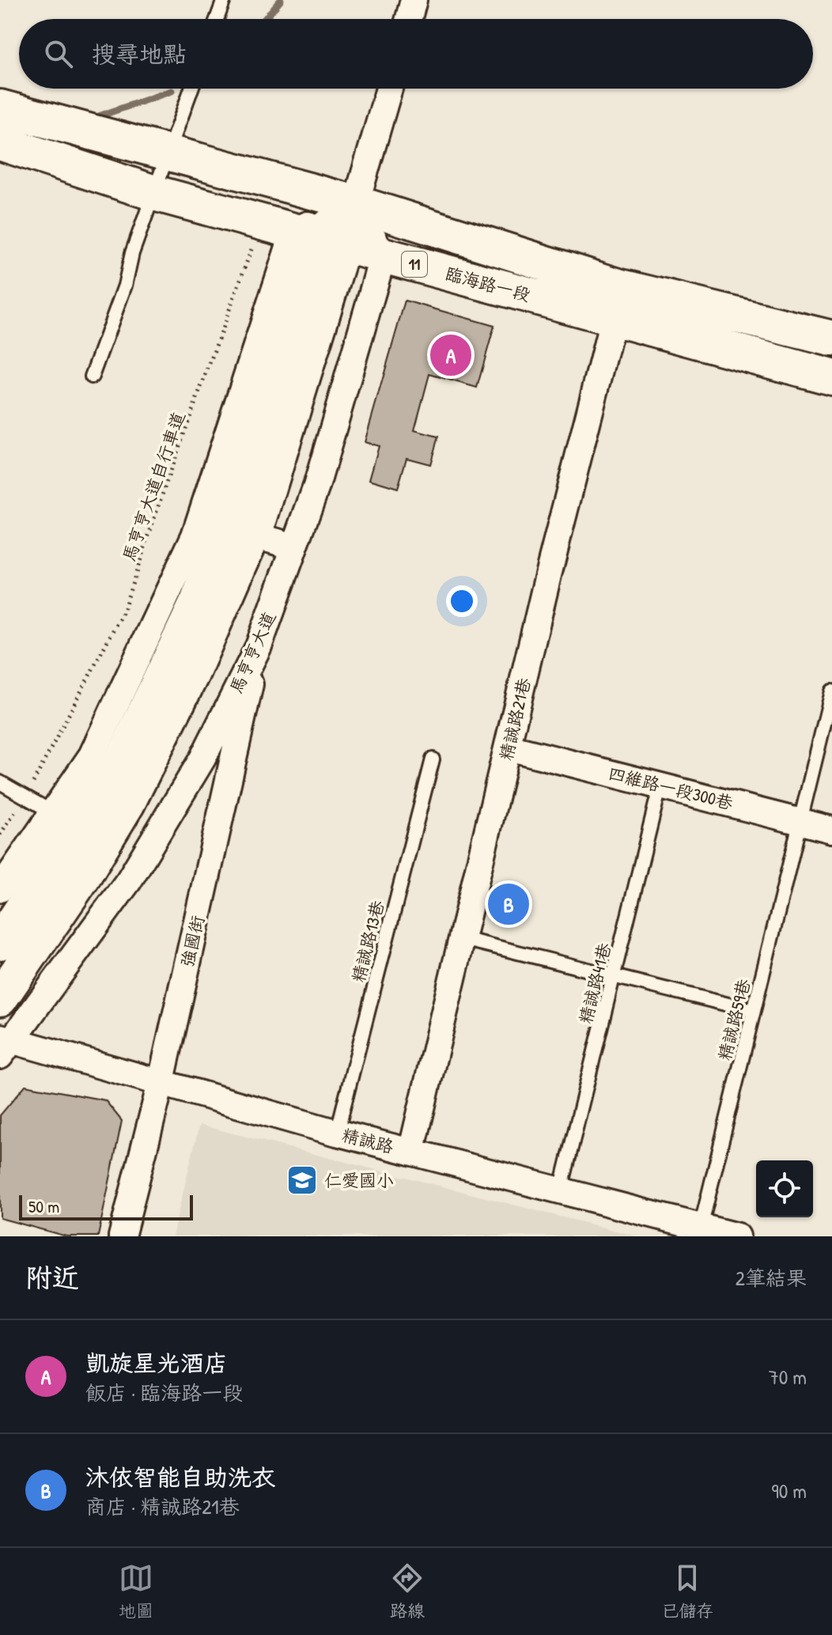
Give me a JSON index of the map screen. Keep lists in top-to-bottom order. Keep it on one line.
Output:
{"streets":{"main road":["11","臨海路一段"],"street":["馬亨亨大道","精誠路21巷","四維路一段300巷","強國街","精誠路"],"lane":["精誠路13巷","精誠路41巷","精誠路59巷"],"path":["馬亨亨大道自行車道"]},"crossings":[["臨海路一段","馬亨亨大道自行車道"],["臨海路一段","馬亨亨大道"],["臨海路一段","精誠路21巷"],["馬亨亨大道","強國街"],["馬亨亨大道","精誠路"],["精誠路21巷","四維路一段300巷"],["精誠路21巷","精誠路"],["四維路一段300巷","精誠路41巷"],["四維路一段300巷","精誠路59巷"],["強國街","精誠路"],["精誠路13巷","精誠路"],["精誠路41巷","精誠路"],["精誠路59巷","精誠路"]],"places":{"school or university":["仁愛國小"]},"scale_bar":"50 m","page":{"search":"搜尋地點","pins":["A","B"],"scale":"50 m","heading":["附近","2筆結果"],"list":[{"mark":"A","name":"凱旋星光酒店","note":"飯店 · 臨海路一段","value":"70 m"},{"mark":"B","name":"沐依智能自助洗衣","note":"商店 · 精誠路21巷","value":"90 m"}],"nav":["地圖","路線","已儲存"]}}
